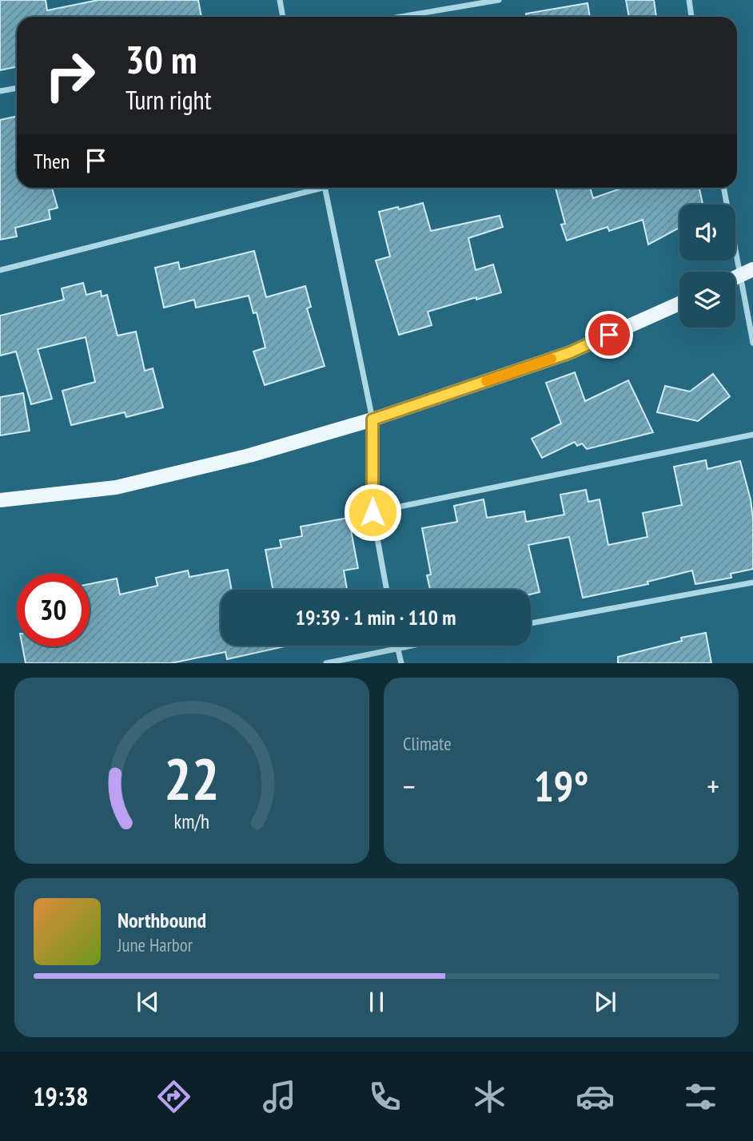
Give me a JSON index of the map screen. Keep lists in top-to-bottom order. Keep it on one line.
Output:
{"page":{"turn":["30 m","Turn right"],"then":"Then","limit":"30","trip":"19:39 · 1 min · 110 m","tile":"Climate","heat":["−","19°","+"],"song":["Northbound","June Harbor"],"tabs":"19:38","gauge":["22","km/h"]}}
